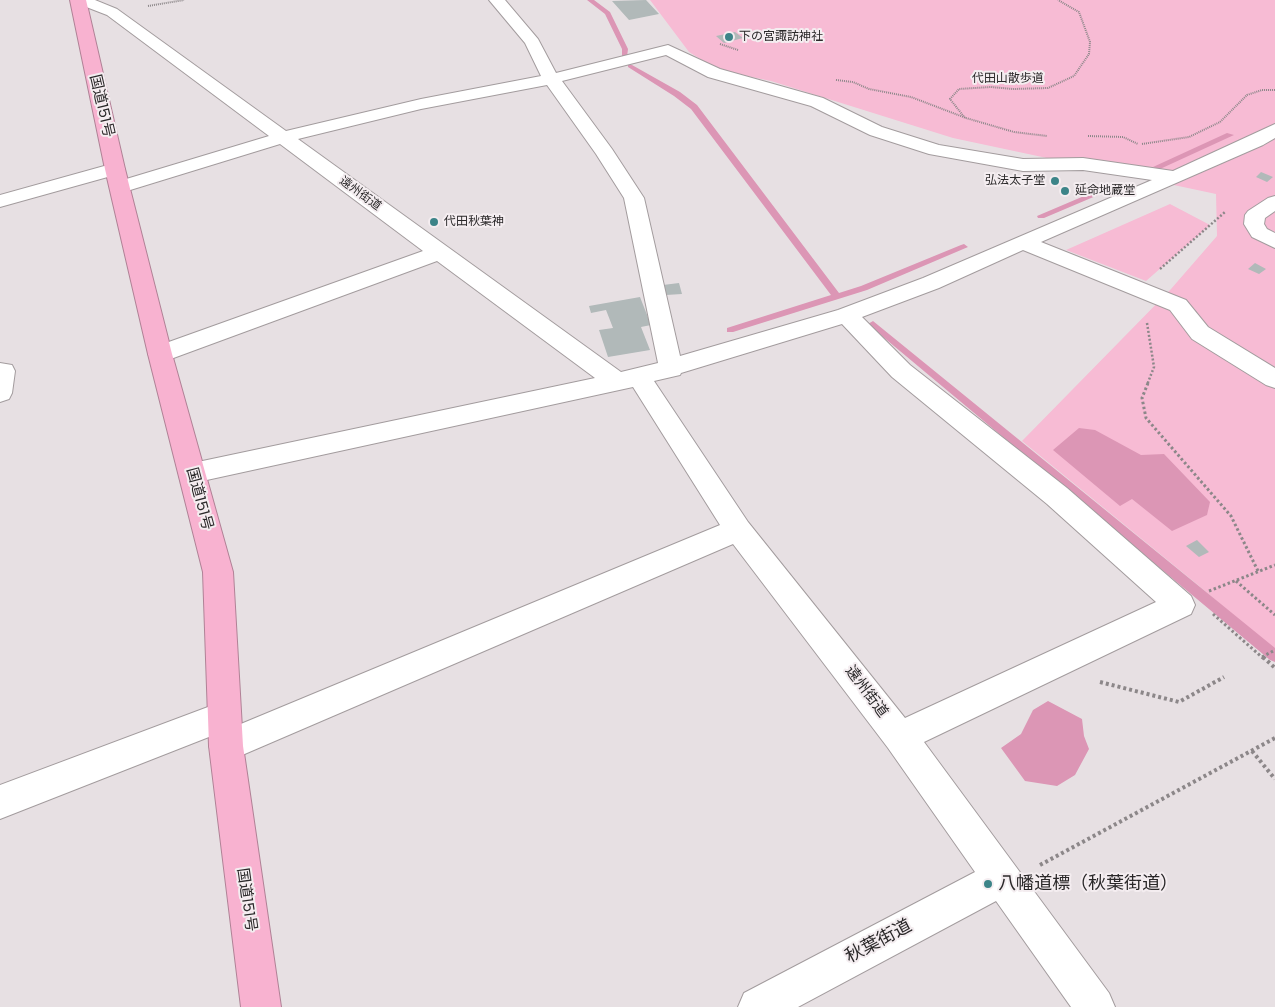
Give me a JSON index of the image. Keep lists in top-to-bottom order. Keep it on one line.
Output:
{"streets":{"highway":["国道151号"],"street":["遠州街道","秋葉街道"],"path":["代田山散歩道"]},"crossings":[["国道151号","遠州街道"],["遠州街道","秋葉街道"]],"places":["下の宮諏訪神社","弘法太子堂","延命地蔵堂","代田秋葉神","八幡道標（秋葉街道）"]}
